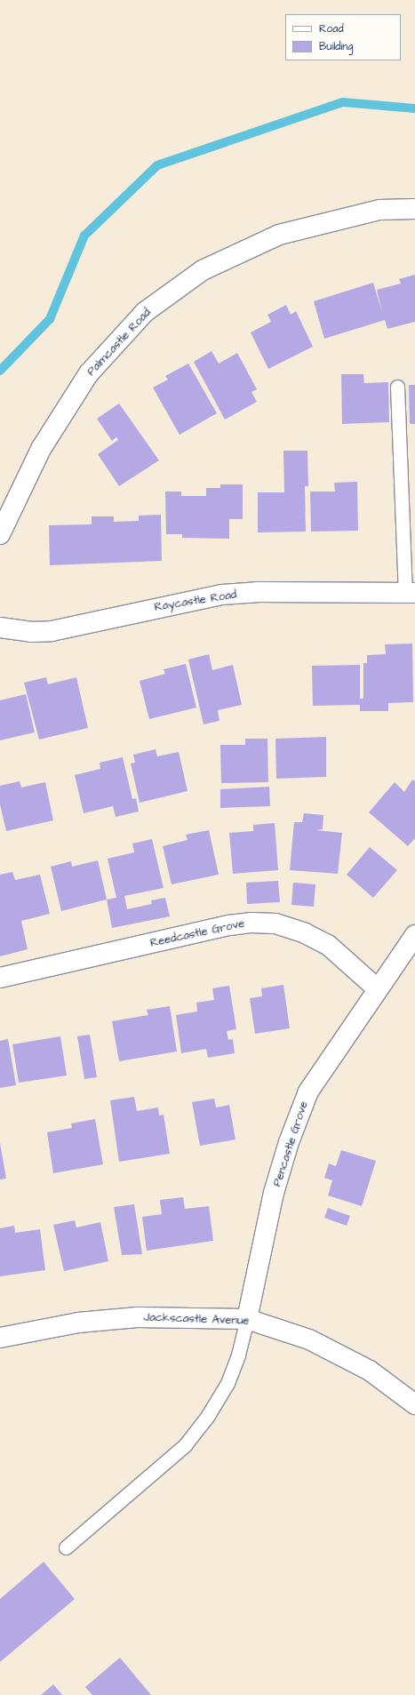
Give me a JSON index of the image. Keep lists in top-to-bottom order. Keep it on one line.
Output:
{"streets":{"street":["Palmcastle Road","Raycastle Road","Reedcastle Grove","Pencastle Grove","Jackscastle Avenue"]},"crossings":[["Reedcastle Grove","Pencastle Grove"],["Pencastle Grove","Jackscastle Avenue"]],"legend":["Road","Building"]}
